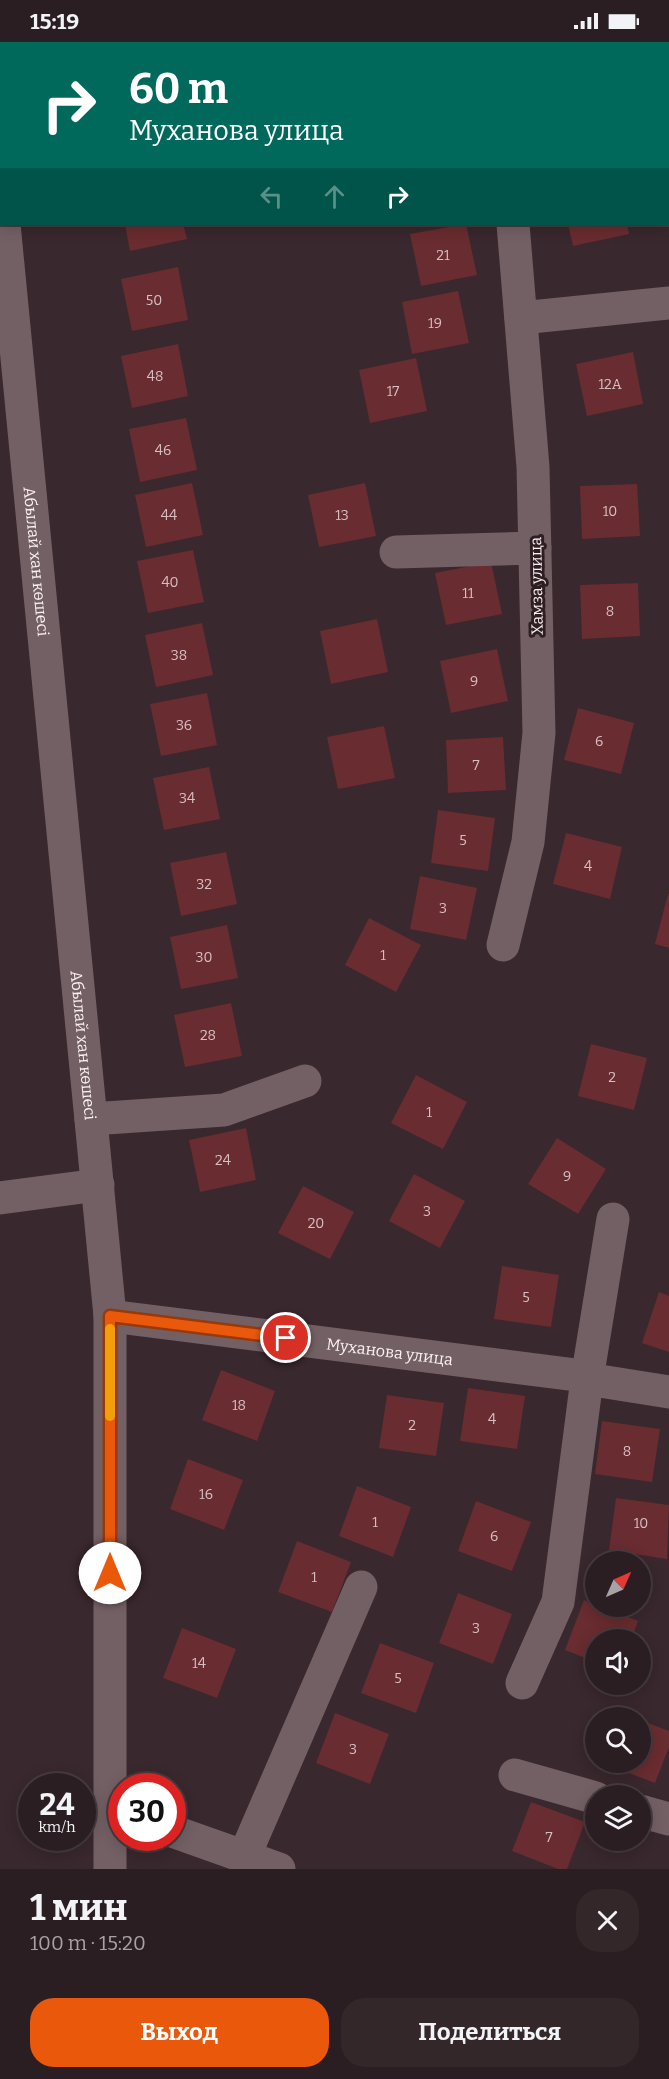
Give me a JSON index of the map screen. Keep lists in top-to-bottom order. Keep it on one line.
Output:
{"streets":{"street":["Абылай хан көшесі","Хамза улица","Муханова улица"]},"crossings":[["Абылай хан көшесі","Муханова улица"]],"house_numbers":["21","50","19","48","12А","17","46","10","44","13","40","11","8","38","9","36","6","7","34","5","4","32","3","1","30","28","2","1","24","9","3","20","5","18","4","2","8","16","1","10","6","1","3","14","5","3","7"],"north":"top right","page":{"status":"15:19","turn":["60 m","Муханова улица"],"speed":"24 km/h","limit":"30","heading":["1 мин","100 m · 15:20"],"buttons":["Выход","Поделиться"]}}
